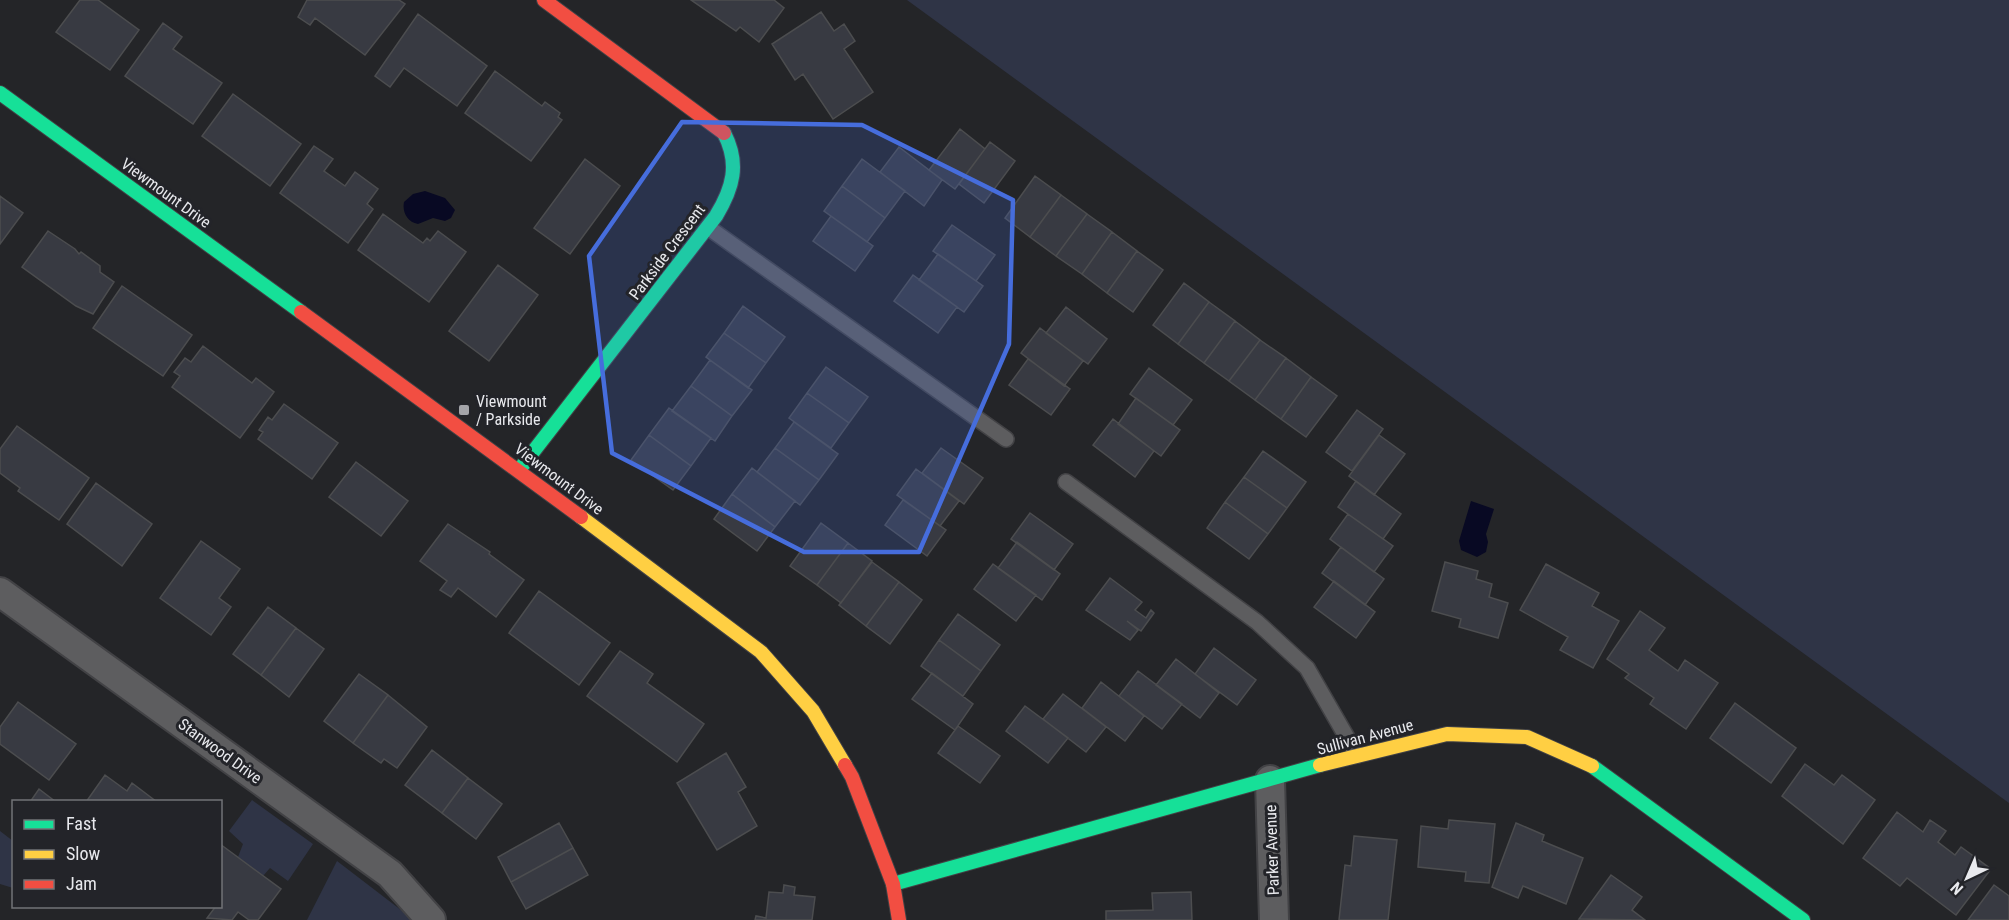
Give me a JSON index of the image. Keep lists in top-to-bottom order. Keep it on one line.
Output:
{"streets":{"street":["Viewmount Drive","Parkside Crescent","Sullivan Avenue","Stanwood Drive","Parker Avenue"]},"crossings":[["Viewmount Drive","Parkside Crescent"],["Viewmount Drive","Sullivan Avenue"],["Sullivan Avenue","Parker Avenue"]],"places":{"transit":["Viewmount / Parkside"]},"legend":["Fast","Slow","Jam"],"north":"bottom left"}
